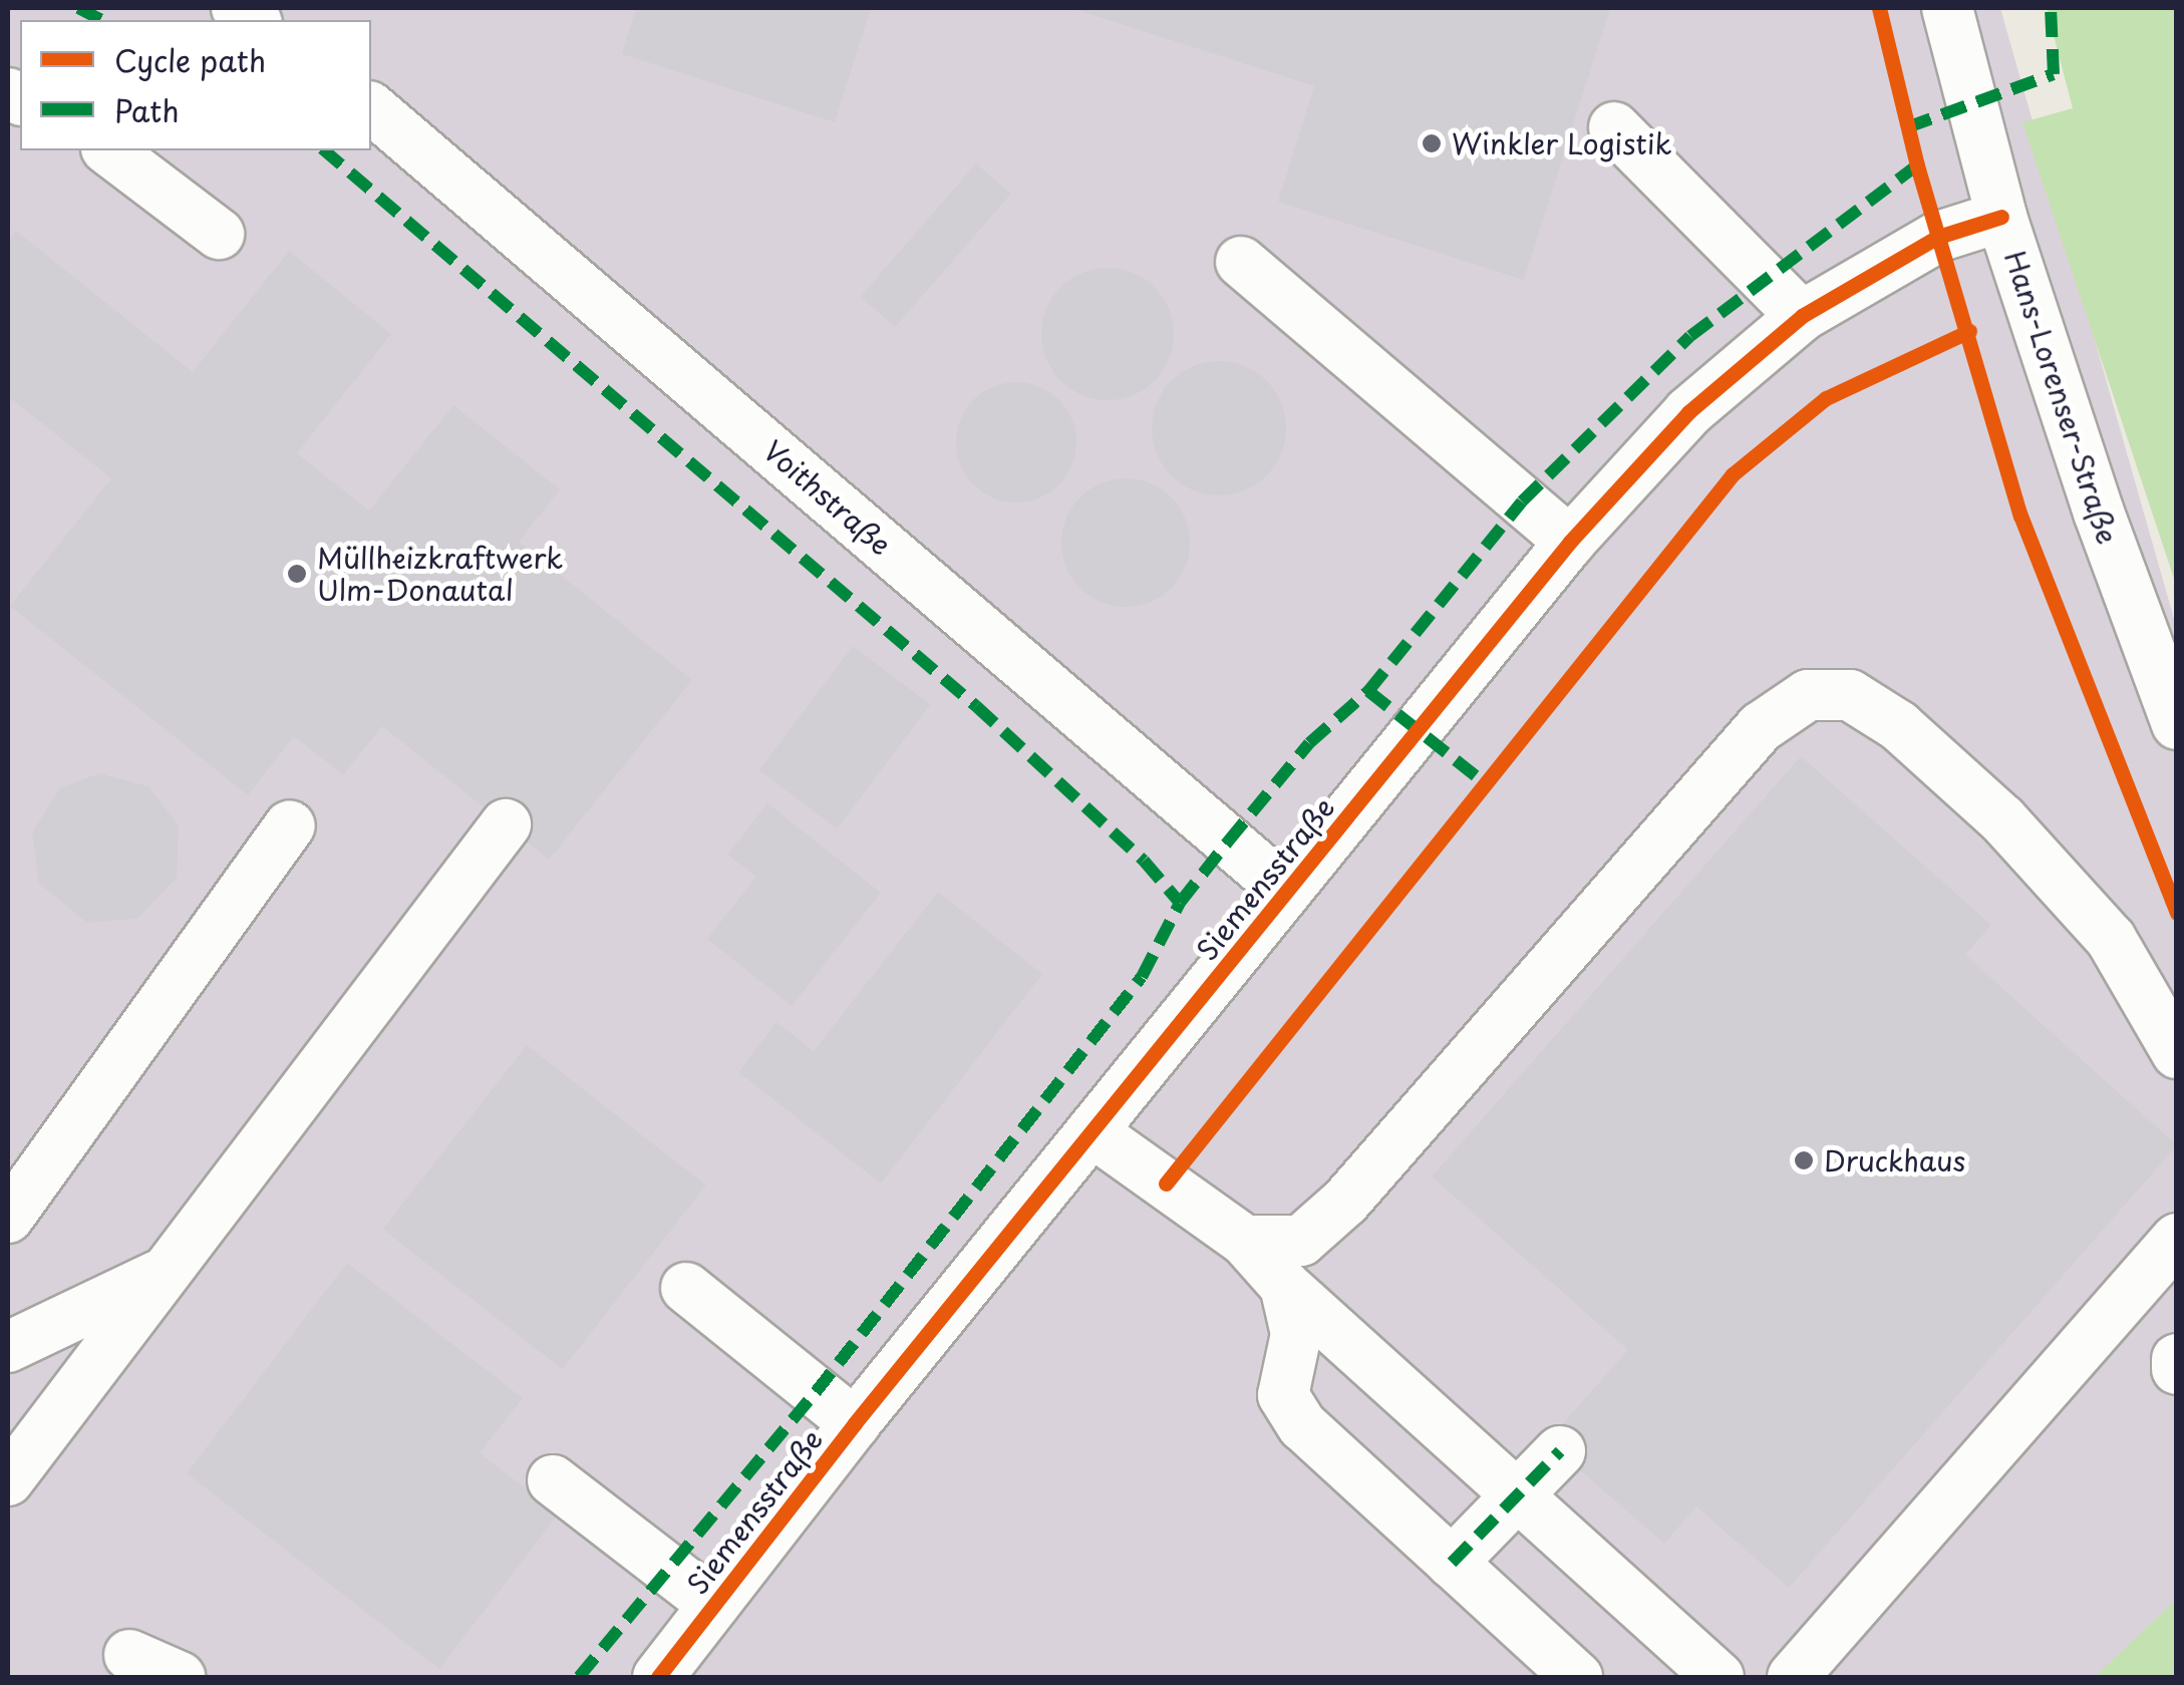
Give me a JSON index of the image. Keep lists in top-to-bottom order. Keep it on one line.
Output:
{"streets":{"street":["Hans-Lorenser-Straße","Voithstraße","Siemensstraße"]},"crossings":[["Hans-Lorenser-Straße","Siemensstraße"],["Voithstraße","Siemensstraße"]],"places":["Winkler Logistik","Müllheizkraftwerk Ulm-Donautal","Druckhaus"],"legend":["Cycle path","Path"]}
